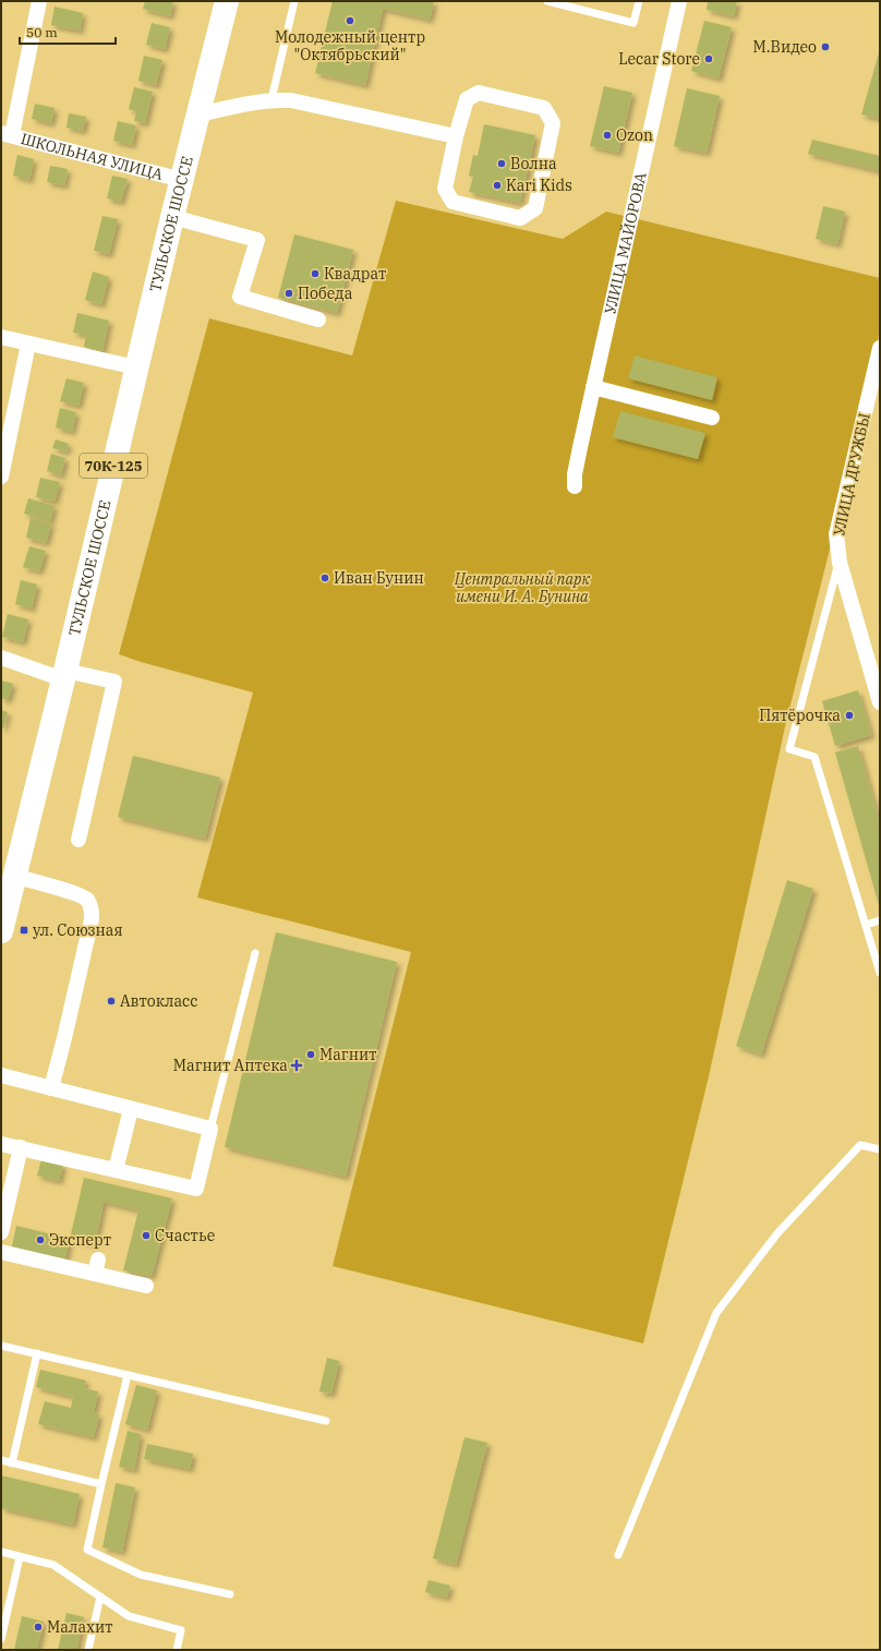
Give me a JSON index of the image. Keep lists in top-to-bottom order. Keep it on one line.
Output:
{"streets":{"main road":["ТУЛЬСКОЕ ШОССЕ","70К-125"],"street":["ШКОЛЬНАЯ УЛИЦА","УЛИЦА МАЙОРОВА","УЛИЦА ДРУЖБЫ"]},"crossings":[["ШКОЛЬНАЯ УЛИЦА","ТУЛЬСКОЕ ШОССЕ"]],"parks":["Центральный парк имени И. А. Бунина"],"places":{"other":["Молодежный центр \"Октябрьский\"","М.Видео","Lecar Store","Ozon","Волна","Kari Kids","Квадрат","Победа","Иван Бунин","Пятёрочка","Автокласс","Магнит","Счастье","Эксперт","Малахит"],"transit":["ул. Союзная"],"health":["Магнит Аптека"]},"scale_bar":"50 m"}
